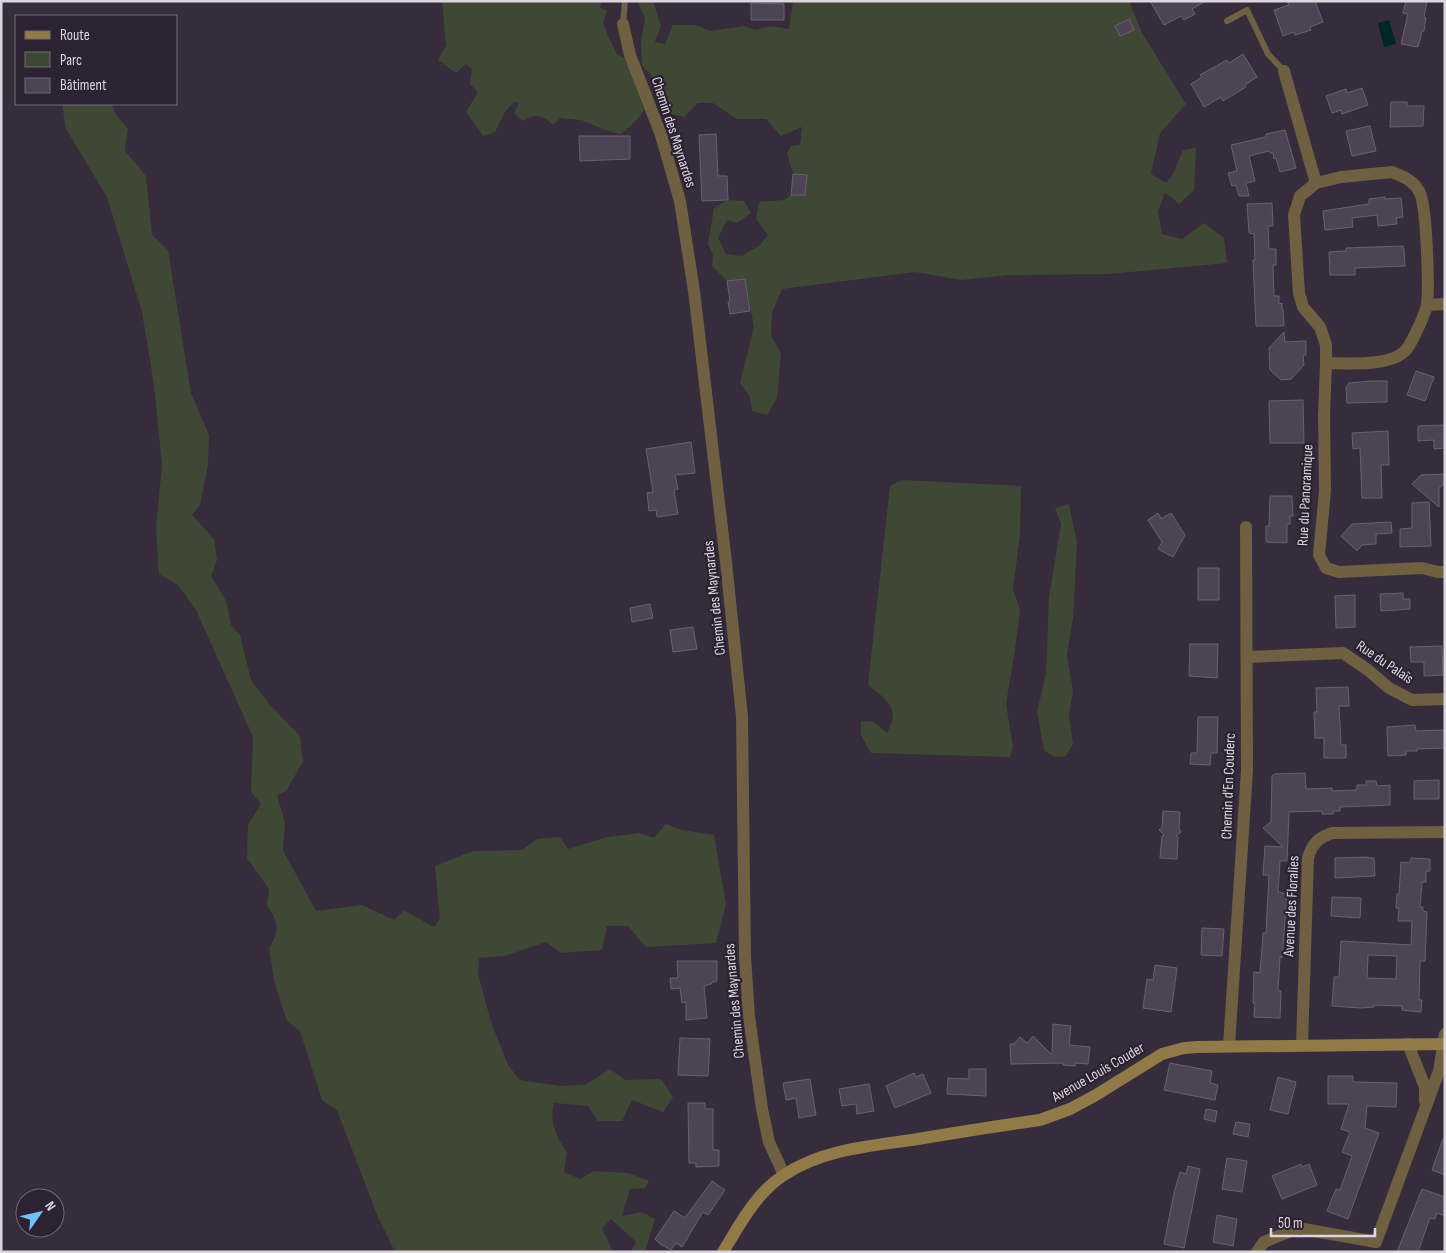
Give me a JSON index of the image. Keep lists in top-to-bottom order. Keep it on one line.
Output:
{"streets":{"street":["Chemin des Maynardes","Rue du Panoramique","Rue du Palaïs","Chemin d'En Couderc","Avenue des Floralies","Avenue Louis Couder"]},"crossings":[["Chemin des Maynardes","Avenue Louis Couder"],["Rue du Palaïs","Chemin d'En Couderc"],["Chemin d'En Couderc","Avenue Louis Couder"],["Avenue des Floralies","Avenue Louis Couder"]],"legend":["Route","Parc","Bâtiment"],"scale_bar":"50 m","north":"top right"}
